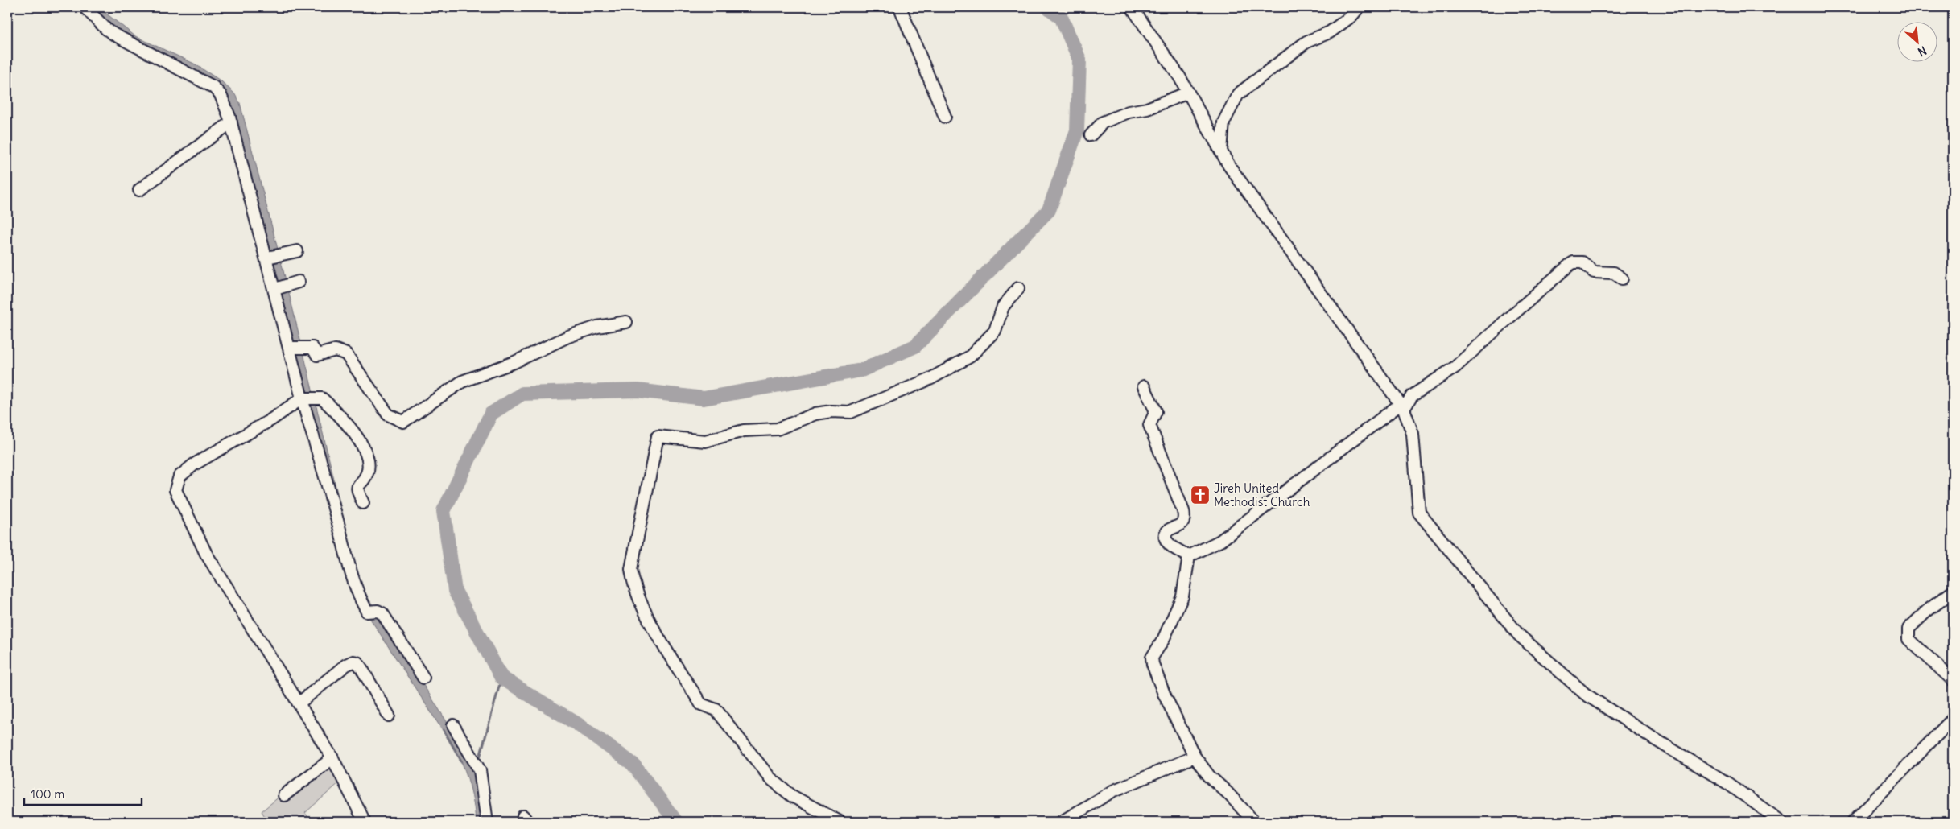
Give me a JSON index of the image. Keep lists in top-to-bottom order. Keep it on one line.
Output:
{"places":{"church":["Jireh United Methodist Church"]},"scale_bar":"100 m","north":"bottom right"}
